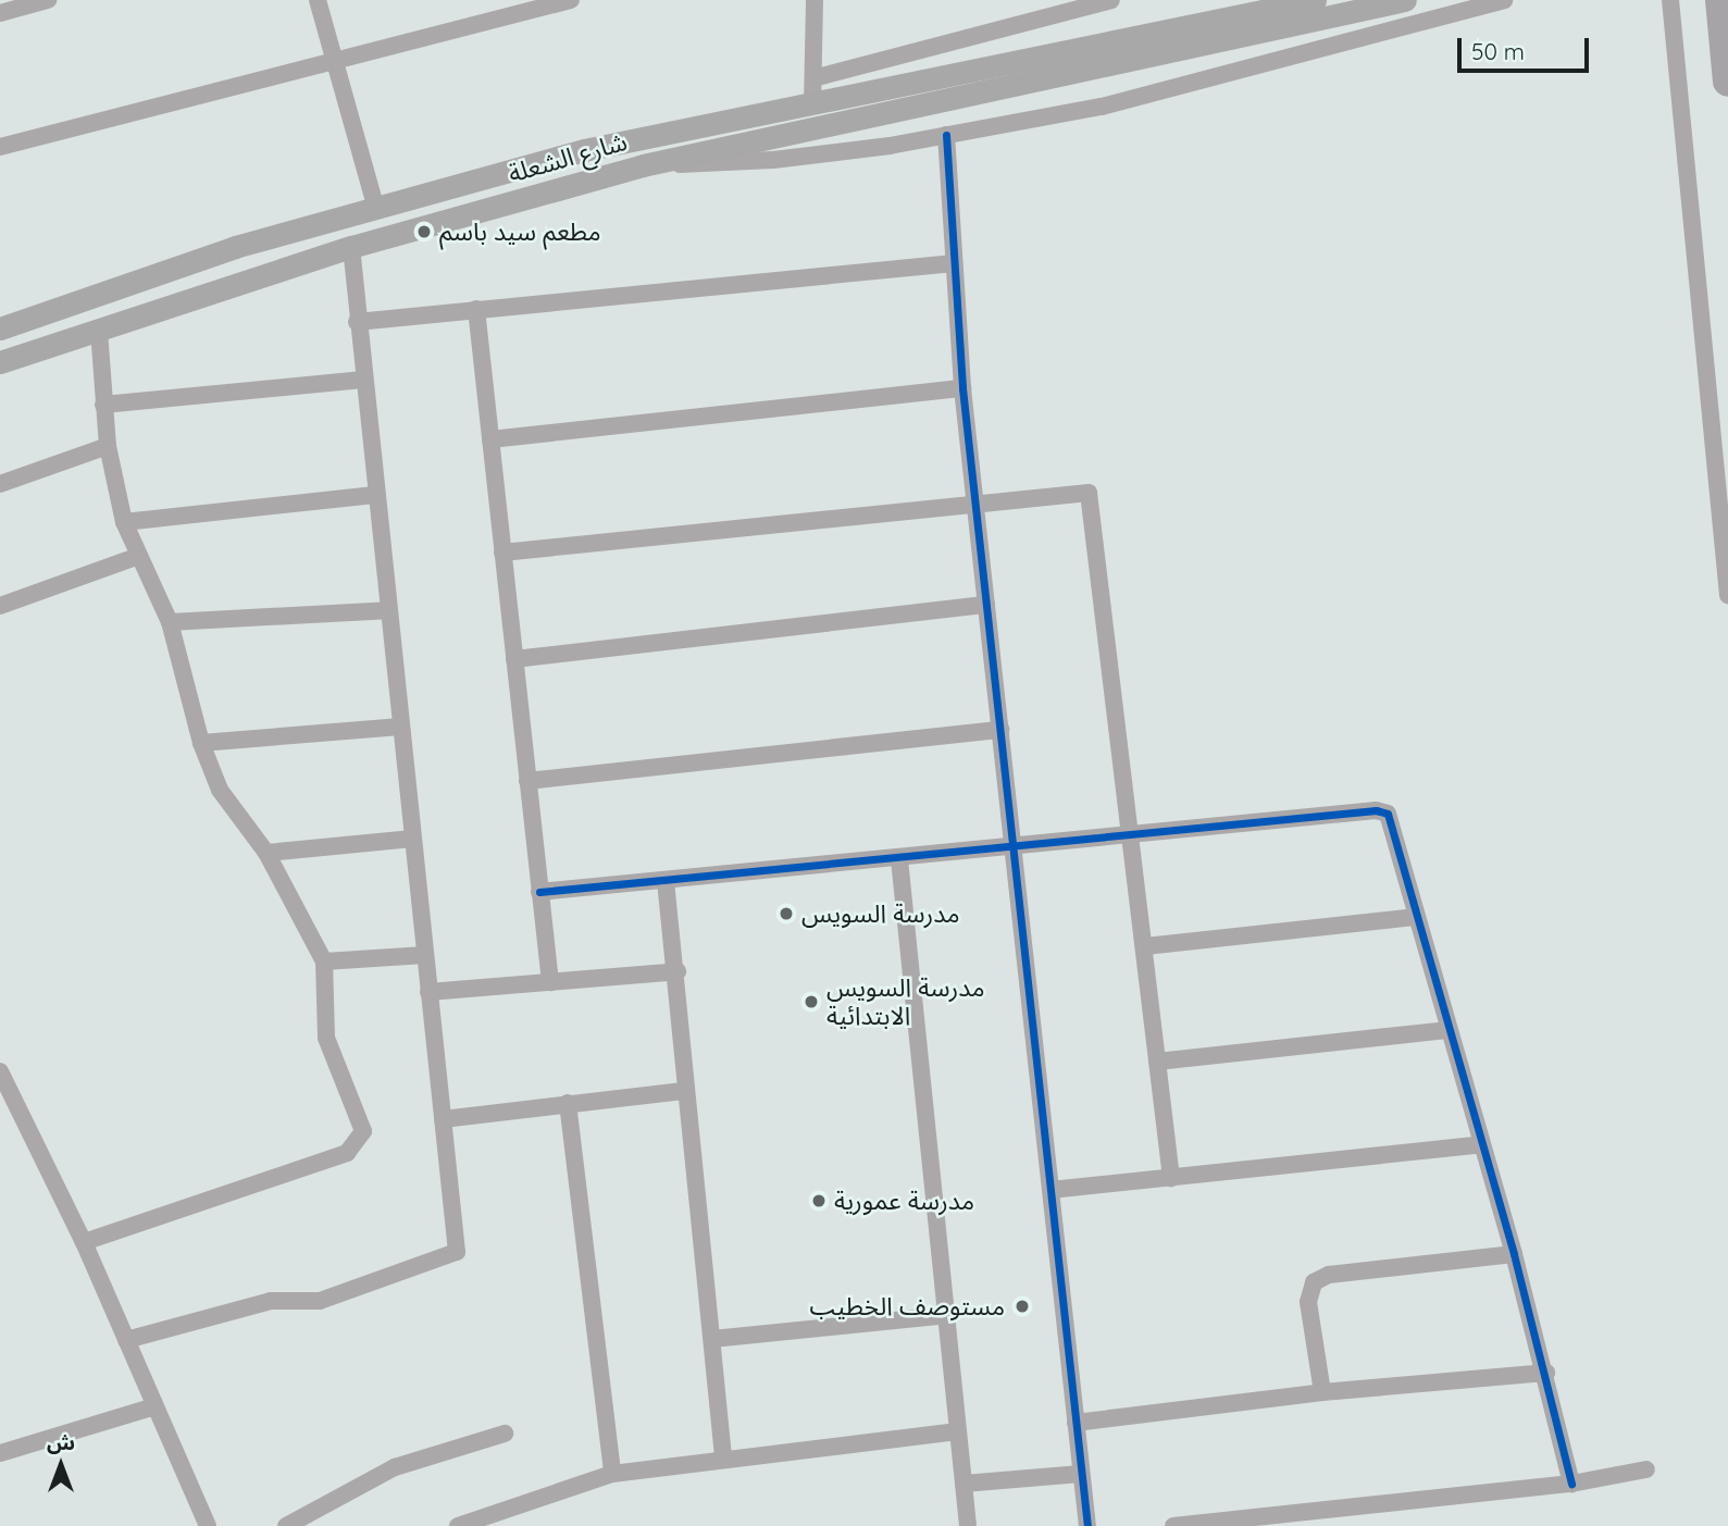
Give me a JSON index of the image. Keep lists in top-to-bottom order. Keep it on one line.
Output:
{"streets":{"main road":["شارع الشعلة"]},"places":["مطعم سيد باسم","مدرسة السويس","مدرسة السويس الابتدائية","مدرسة عمورية","مستوصف الخطيب"],"scale_bar":"50 m","north":"top"}
